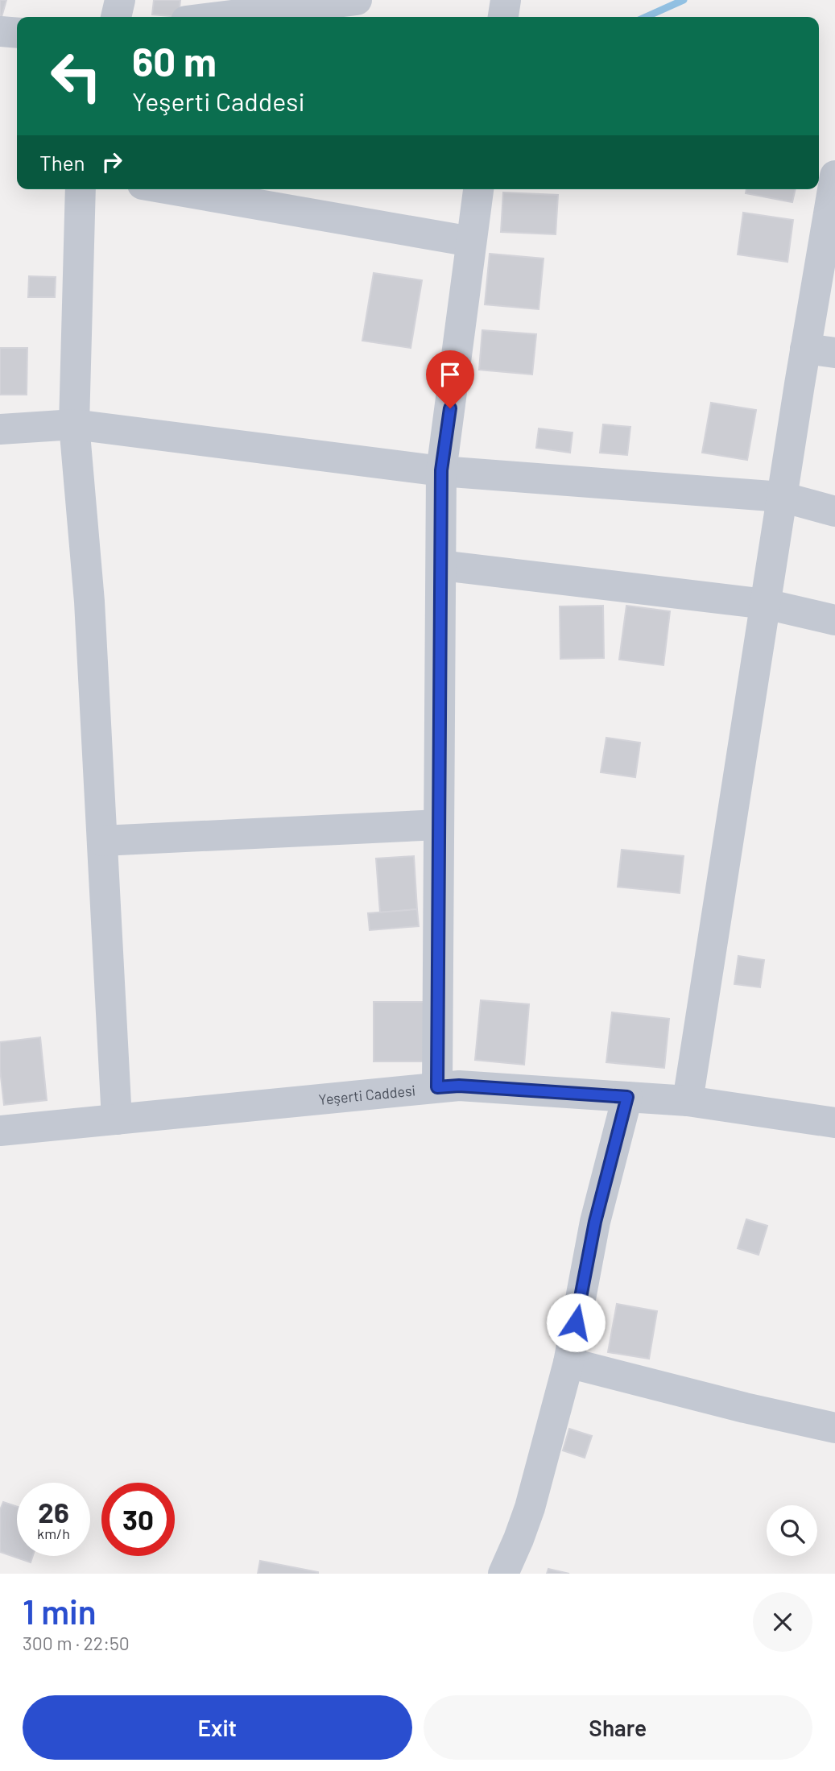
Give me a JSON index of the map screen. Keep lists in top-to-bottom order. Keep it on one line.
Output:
{"streets":{"street":["Yeşerti Caddesi"]},"page":{"turn":["60 m","Yeşerti Caddesi"],"then":"Then","speed":"26 km/h","limit":"30","heading":["1 min","300 m · 22:50"],"buttons":["Exit","Share"]}}
